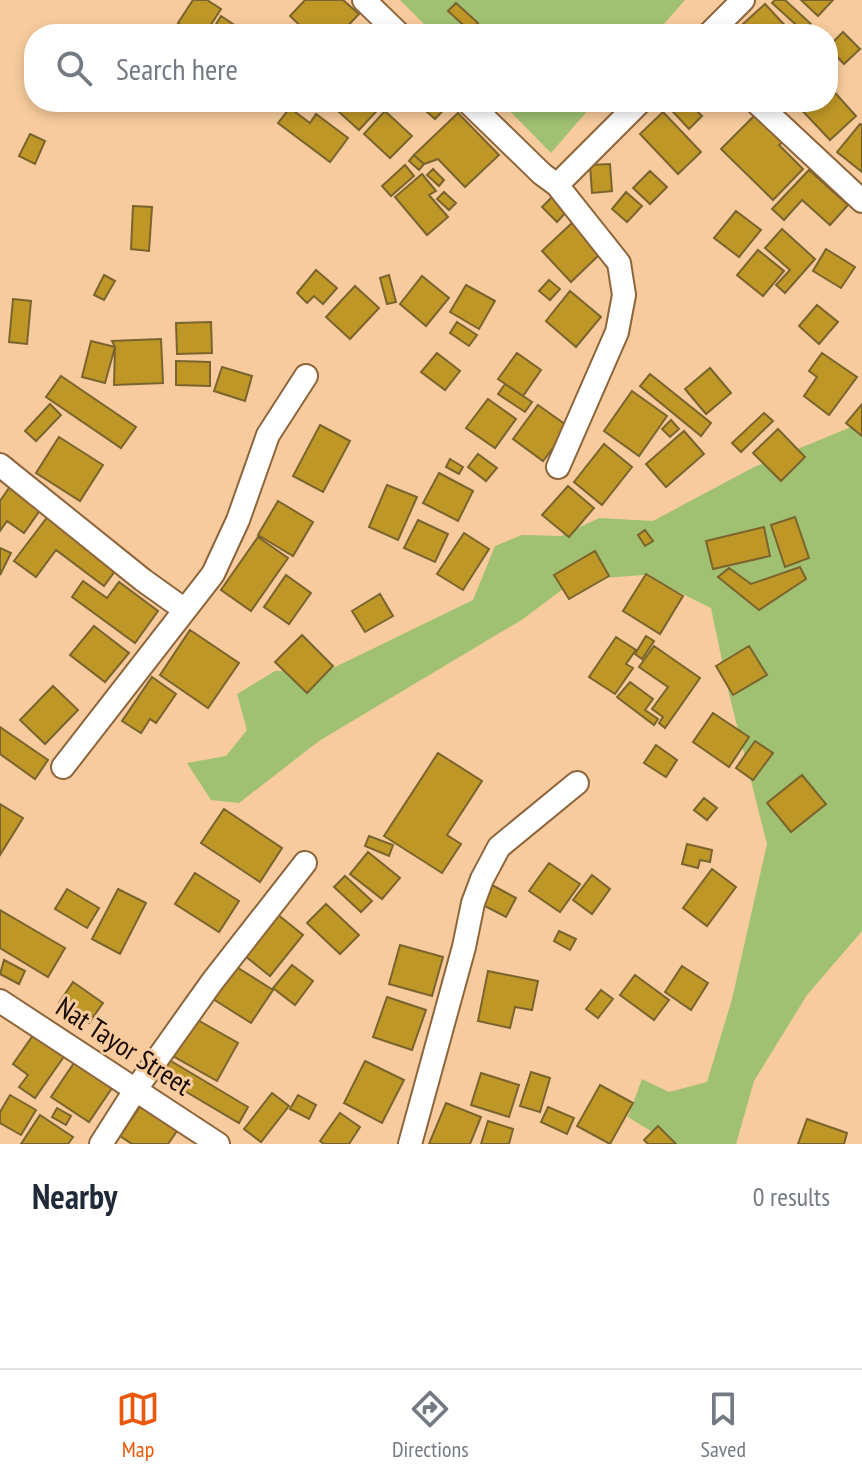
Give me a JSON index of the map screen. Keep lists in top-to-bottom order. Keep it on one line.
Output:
{"streets":{"street":["Nat Tayor Street"]},"page":{"search":"Search here","heading":["Nearby","0 results"],"nav":["Map","Directions","Saved"]}}
